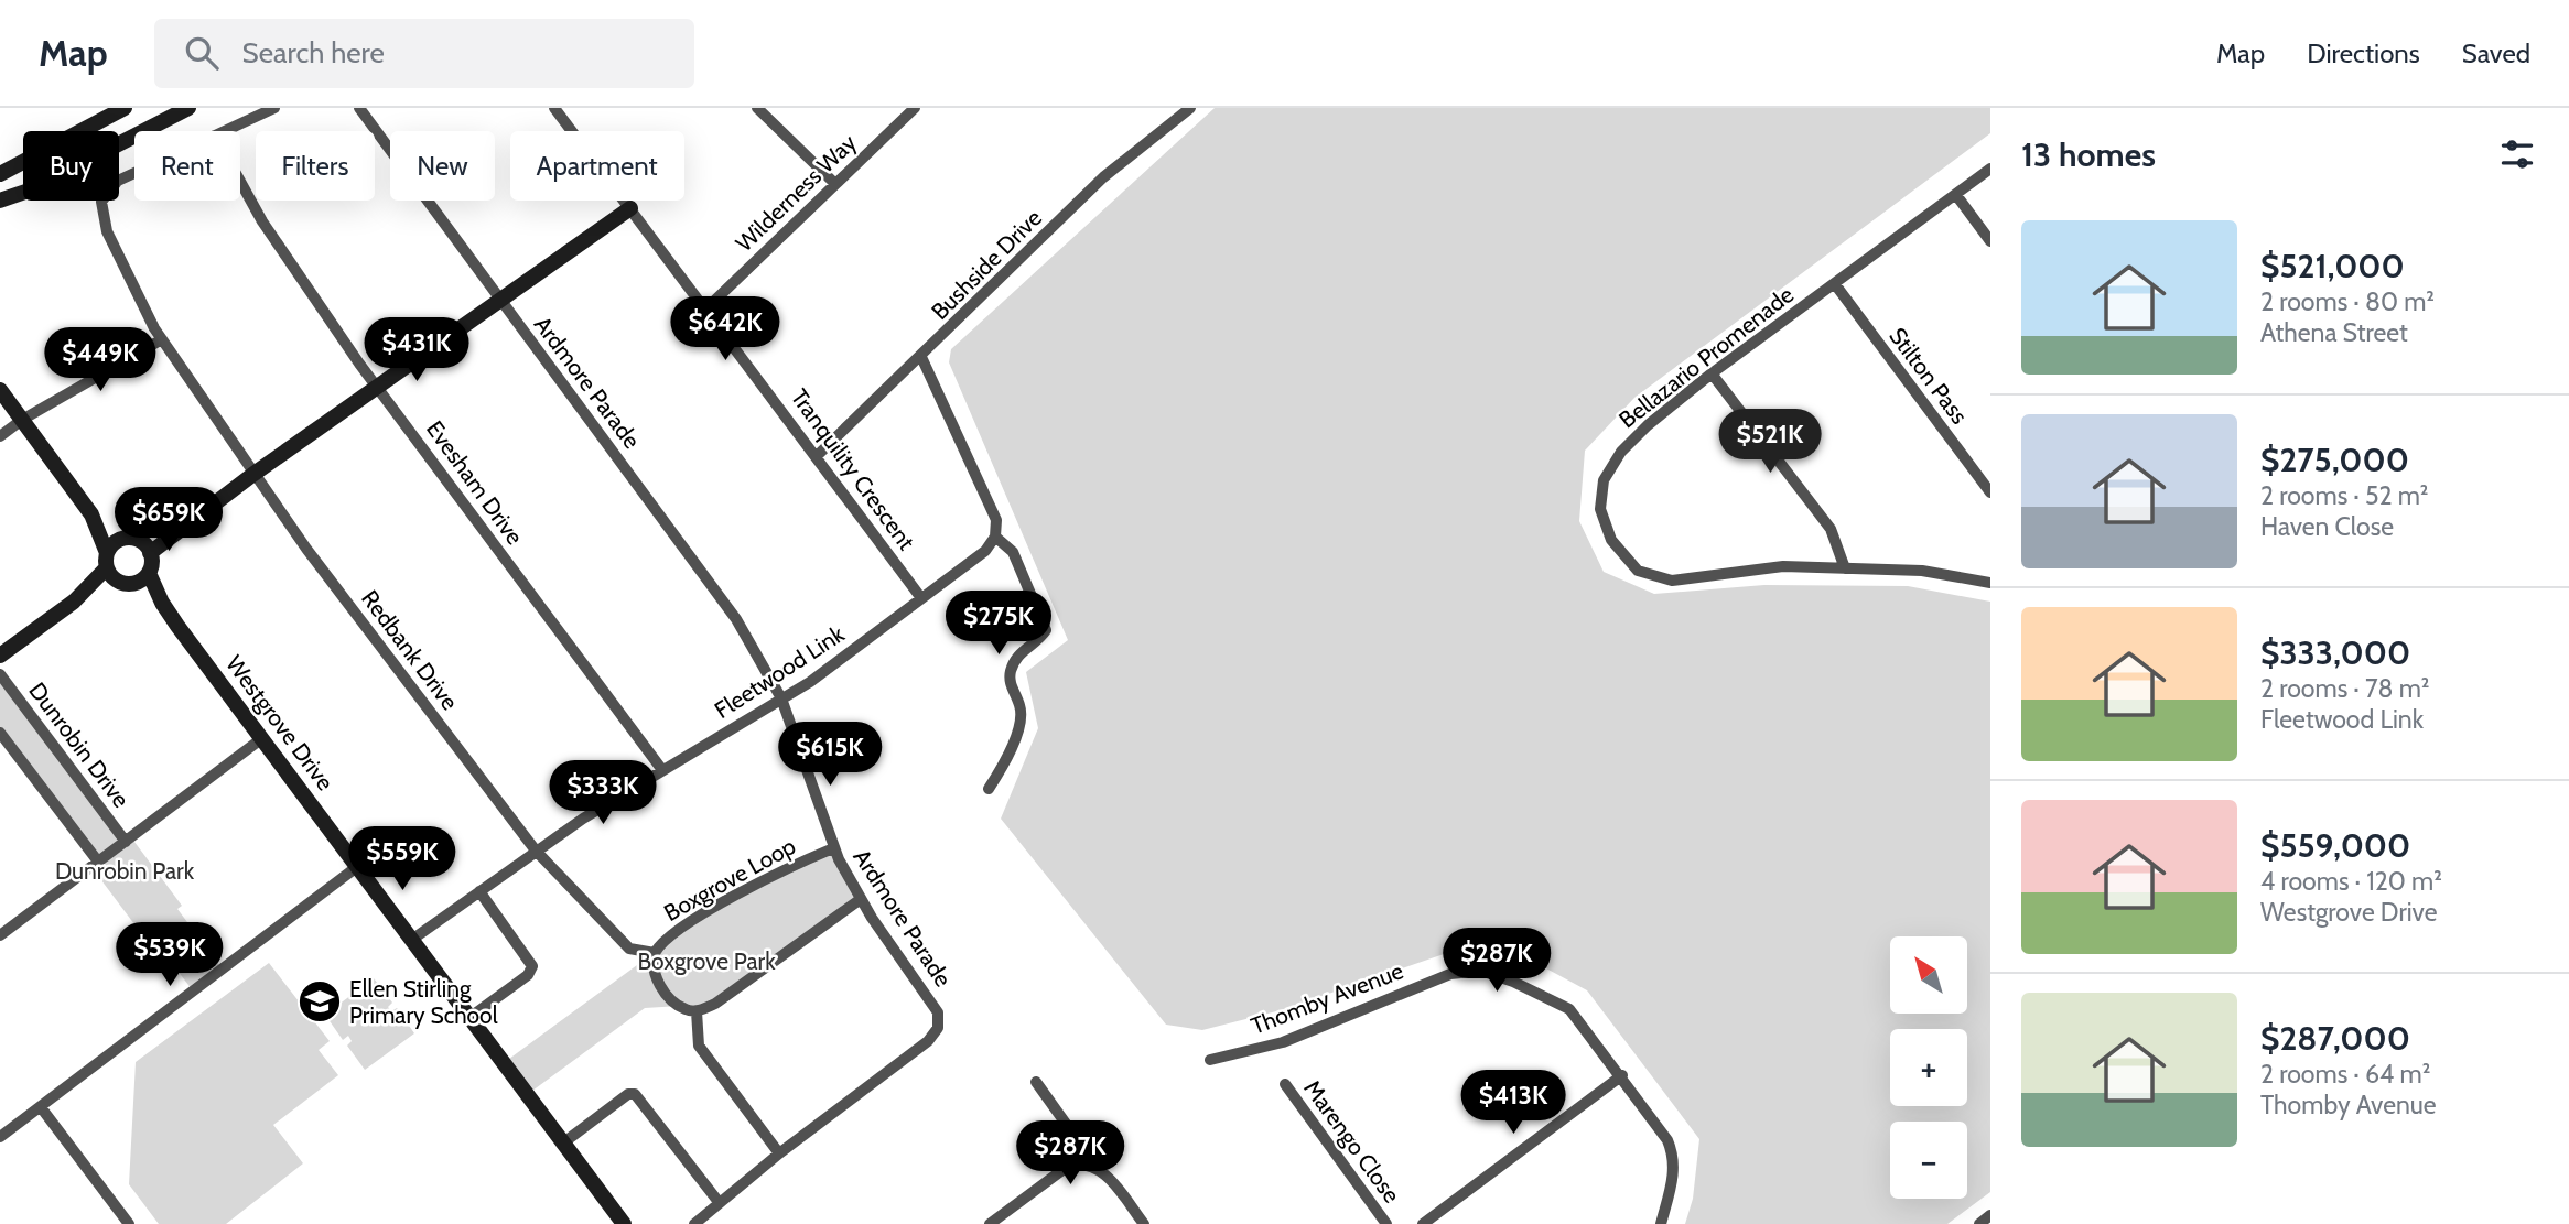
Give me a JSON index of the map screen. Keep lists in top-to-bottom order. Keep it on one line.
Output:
{"streets":{"street":["Wilderness Way","Bushside Drive","Bellazario Promenade","Stilton Pass","Ardmore Parade","Tranquility Crescent","Evesham Drive","Redbank Drive","Fleetwood Link","Westgrove Drive","Dunrobin Drive","Boxgrove Loop","Thomby Avenue","Marengo Close"]},"crossings":[["Wilderness Way","Tranquility Crescent"],["Bushside Drive","Tranquility Crescent"],["Bellazario Promenade","Stilton Pass"],["Ardmore Parade","Fleetwood Link"],["Ardmore Parade","Boxgrove Loop"],["Tranquility Crescent","Fleetwood Link"],["Evesham Drive","Fleetwood Link"],["Redbank Drive","Fleetwood Link"],["Redbank Drive","Boxgrove Loop"],["Fleetwood Link","Westgrove Drive"]],"parks":["Dunrobin Park","Boxgrove Park"],"places":{"school or university":["Ellen Stirling Primary School"]},"north":"top left","page":{"header":"Map","search":"Search here","nav":["Map","Directions","Saved"],"heading":"13 homes","chip":["Buy","Rent","Filters","New","Apartment"],"list":[{"name":"$521,000","note":"2 rooms · 80 m² · Athena Street"},{"name":"$275,000","note":"2 rooms · 52 m² · Haven Close"},{"name":"$333,000","note":"2 rooms · 78 m² · Fleetwood Link"},{"name":"$559,000","note":"4 rooms · 120 m² · Westgrove Drive"},{"name":"$287,000","note":"2 rooms · 64 m² · Thomby Avenue"}],"price":["$642K","$431K","$449K","$521K","$659K","$275K","$615K","$333K","$559K","$539K","$287K","$413K","$287K"],"map_buttons":["+","−"]}}
